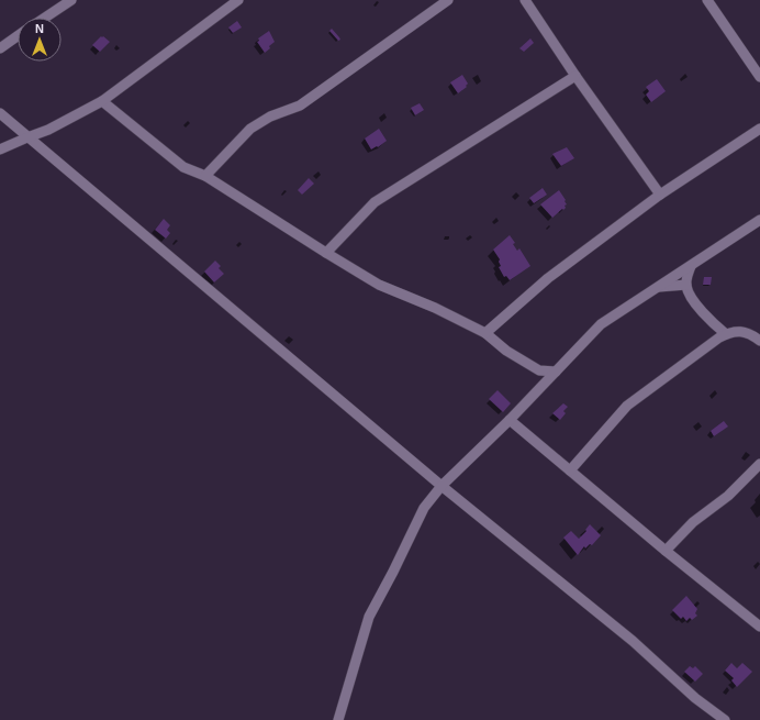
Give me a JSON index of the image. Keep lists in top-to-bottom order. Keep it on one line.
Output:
{"north":"top"}
